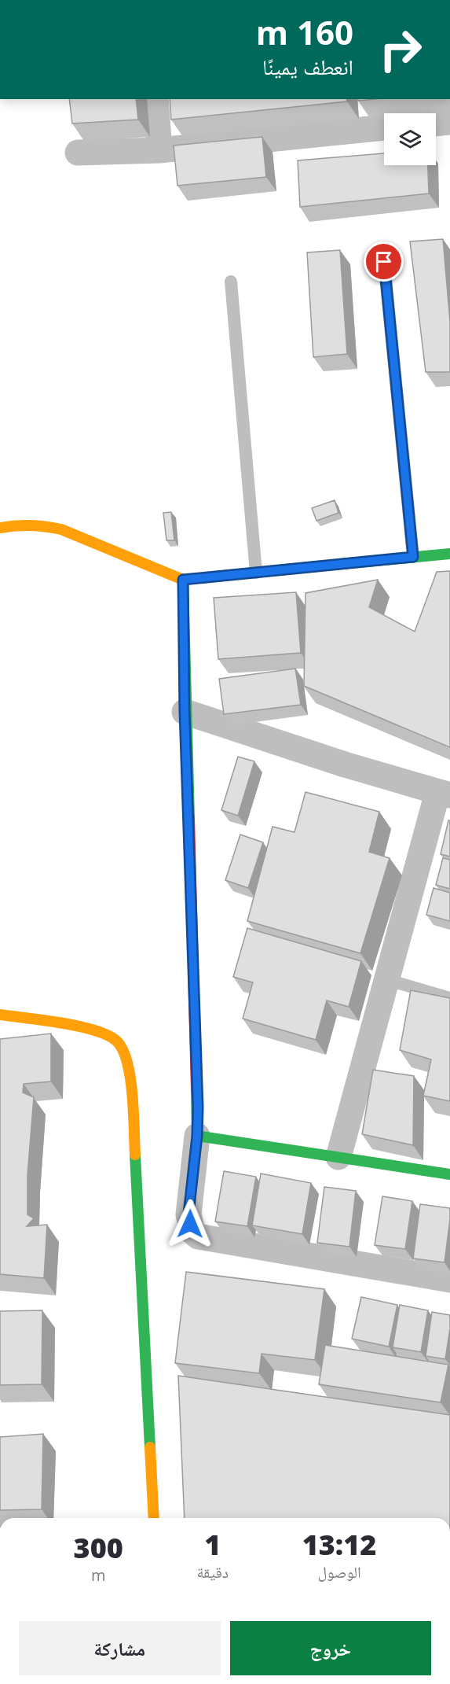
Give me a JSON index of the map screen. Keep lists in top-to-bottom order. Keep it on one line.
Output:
{"page":{"turn":["160 m","انعطف يمينًا"],"eta":["13:12","الوصول","1","دقيقة","300","m"],"buttons":["خروج","مشاركة"]}}
